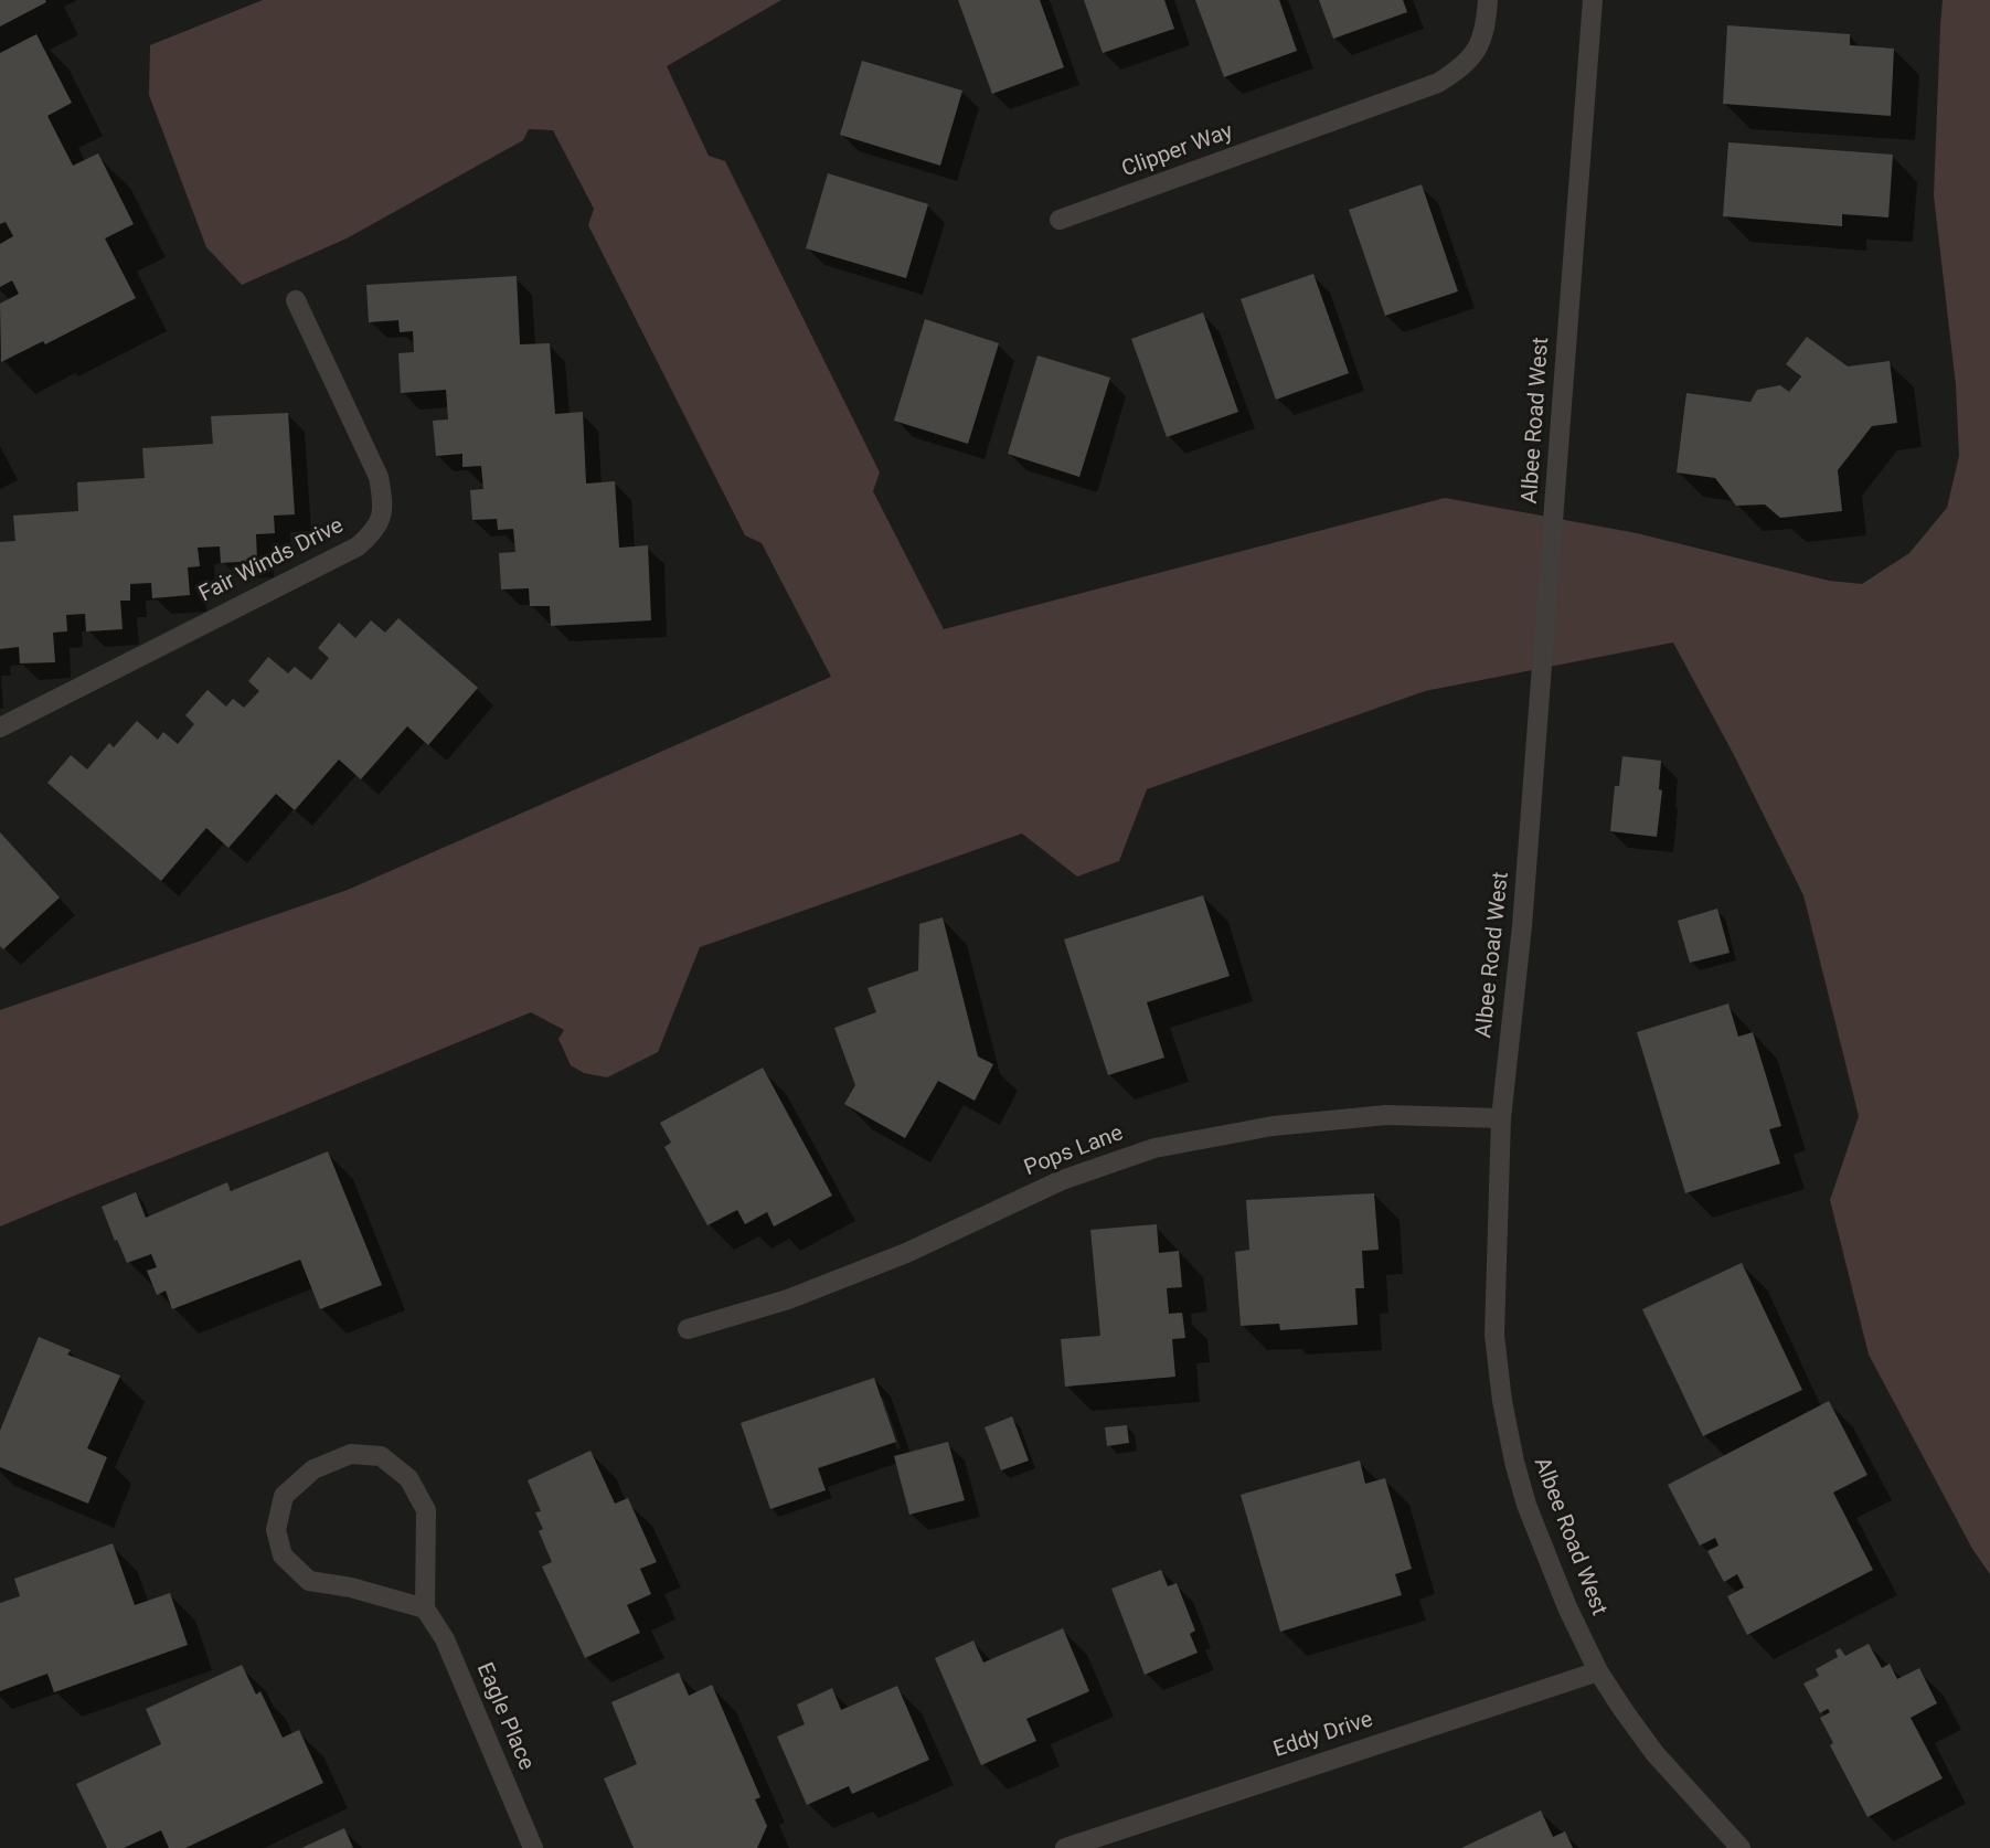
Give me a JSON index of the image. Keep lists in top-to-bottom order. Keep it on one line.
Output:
{"streets":{"street":["Clipper Way","Albee Road West","Fair Winds Drive","Pops Lane","Eagle Place","Eddy Drive"]},"crossings":[["Albee Road West","Pops Lane"],["Albee Road West","Eddy Drive"]]}
